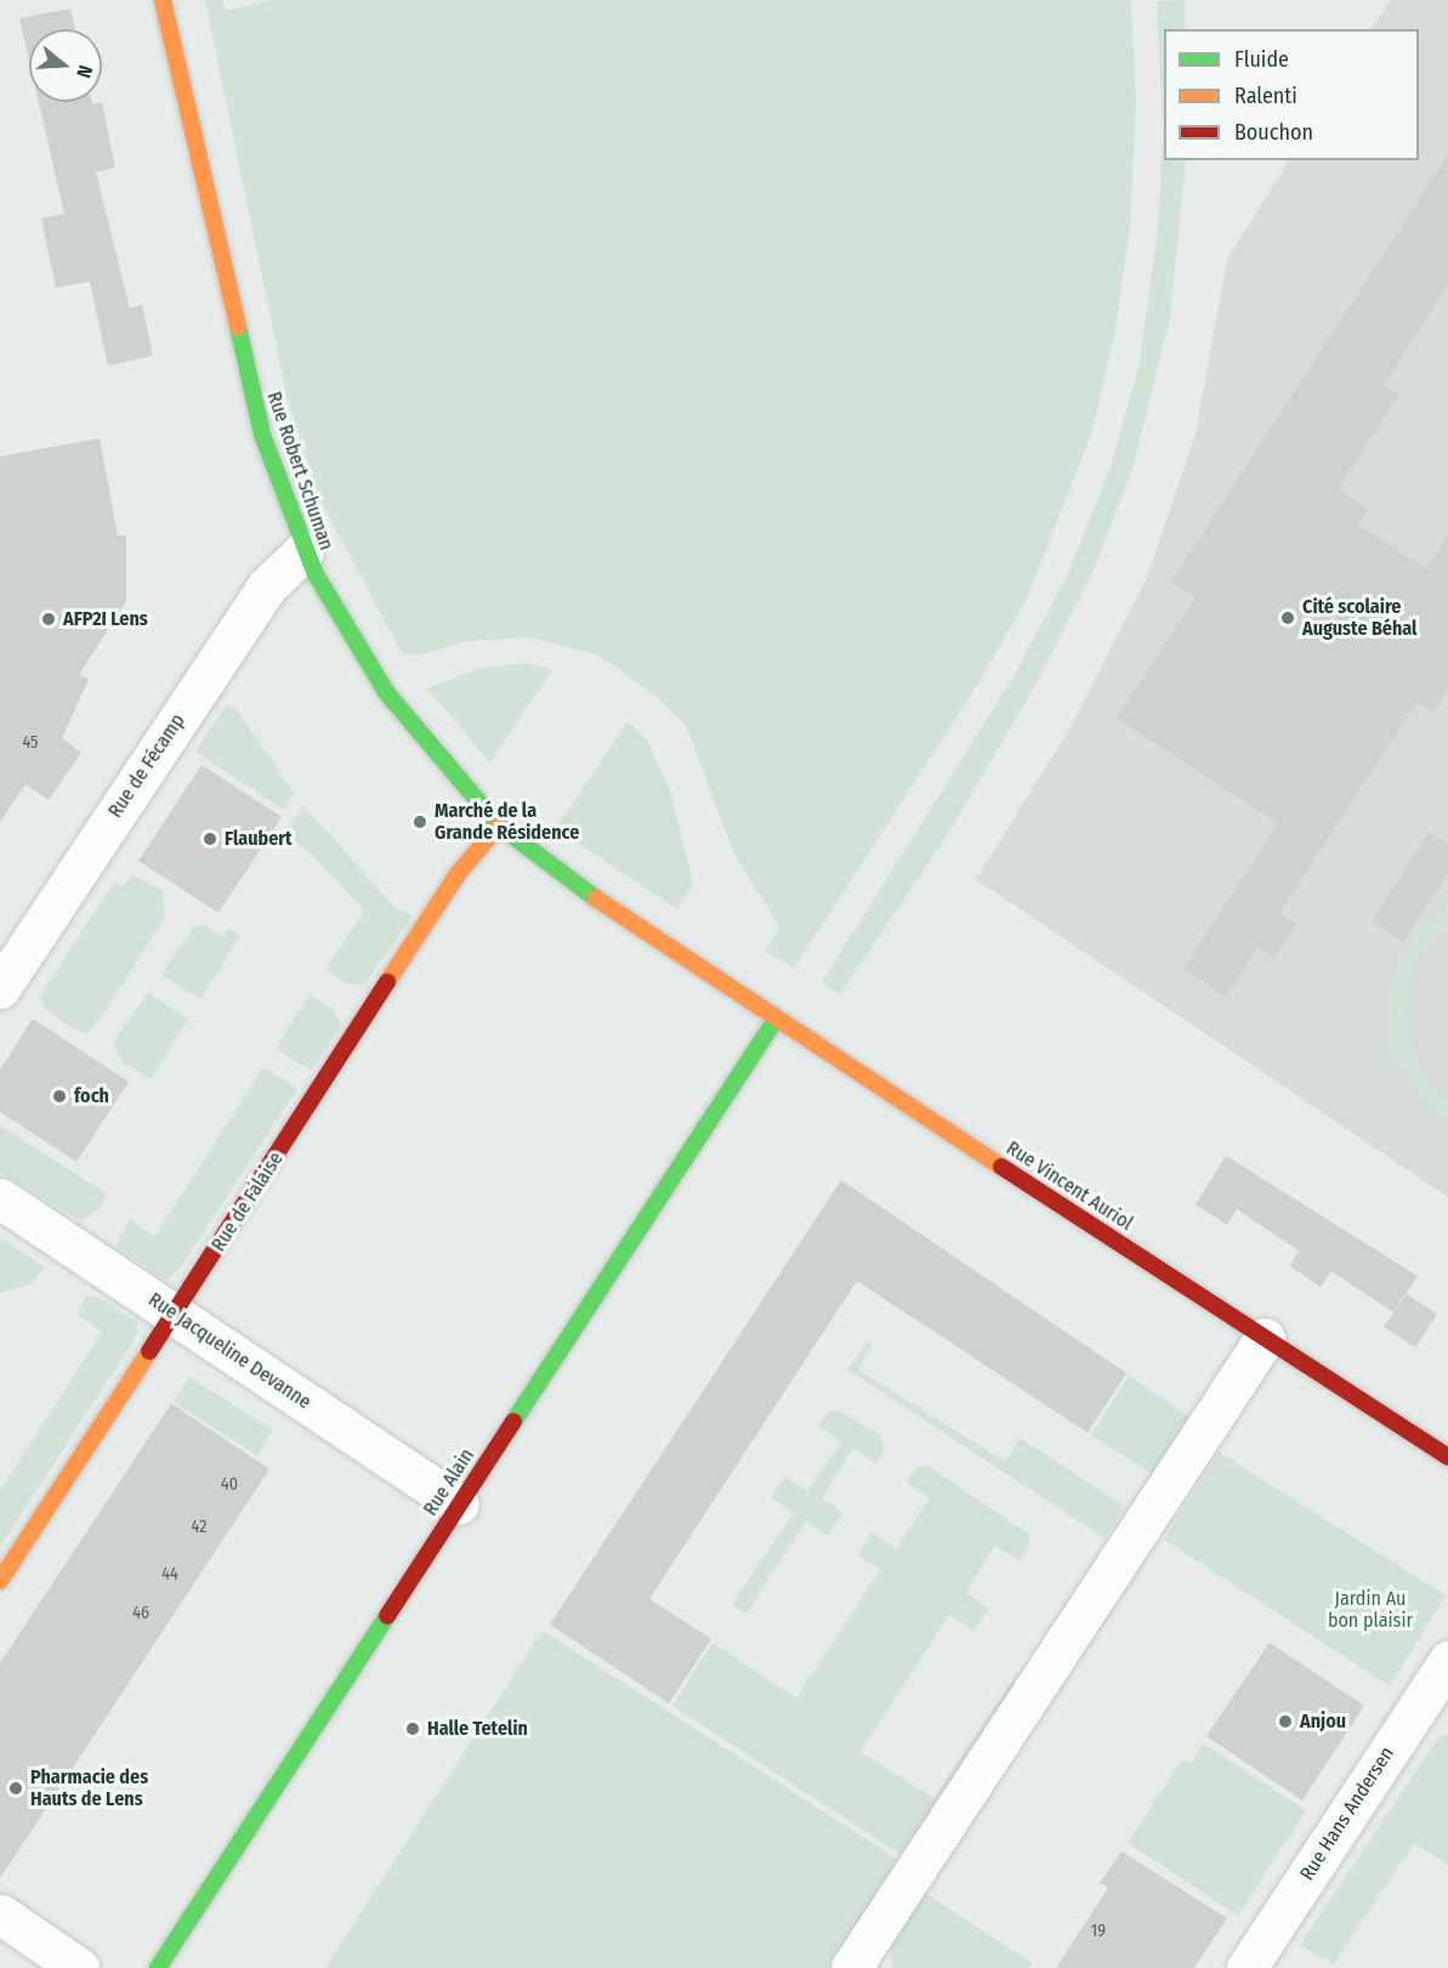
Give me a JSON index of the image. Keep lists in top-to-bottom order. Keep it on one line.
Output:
{"streets":{"street":["Rue Robert Schuman","Rue de Fécamp","Rue Vincent Auriol","Rue de Falaise","Rue Jacqueline Devanne","Rue Alain","Rue Hans Andersen"]},"crossings":[["Rue Robert Schuman","Rue de Fécamp"],["Rue Robert Schuman","Rue Vincent Auriol"],["Rue Robert Schuman","Rue de Falaise"],["Rue Vincent Auriol","Rue Alain"],["Rue de Falaise","Rue Jacqueline Devanne"],["Rue Jacqueline Devanne","Rue Alain"]],"parks":["Jardin Au bon plaisir"],"places":["Cité scolaire Auguste Béhal","AFP2I Lens","Marché de la Grande Résidence","Flaubert","foch","Anjou","Halle Tetelin","Pharmacie des Hauts de Lens"],"house_numbers":["45","40","42","44","46","19"],"legend":["Fluide","Ralenti","Bouchon"],"north":"right"}
